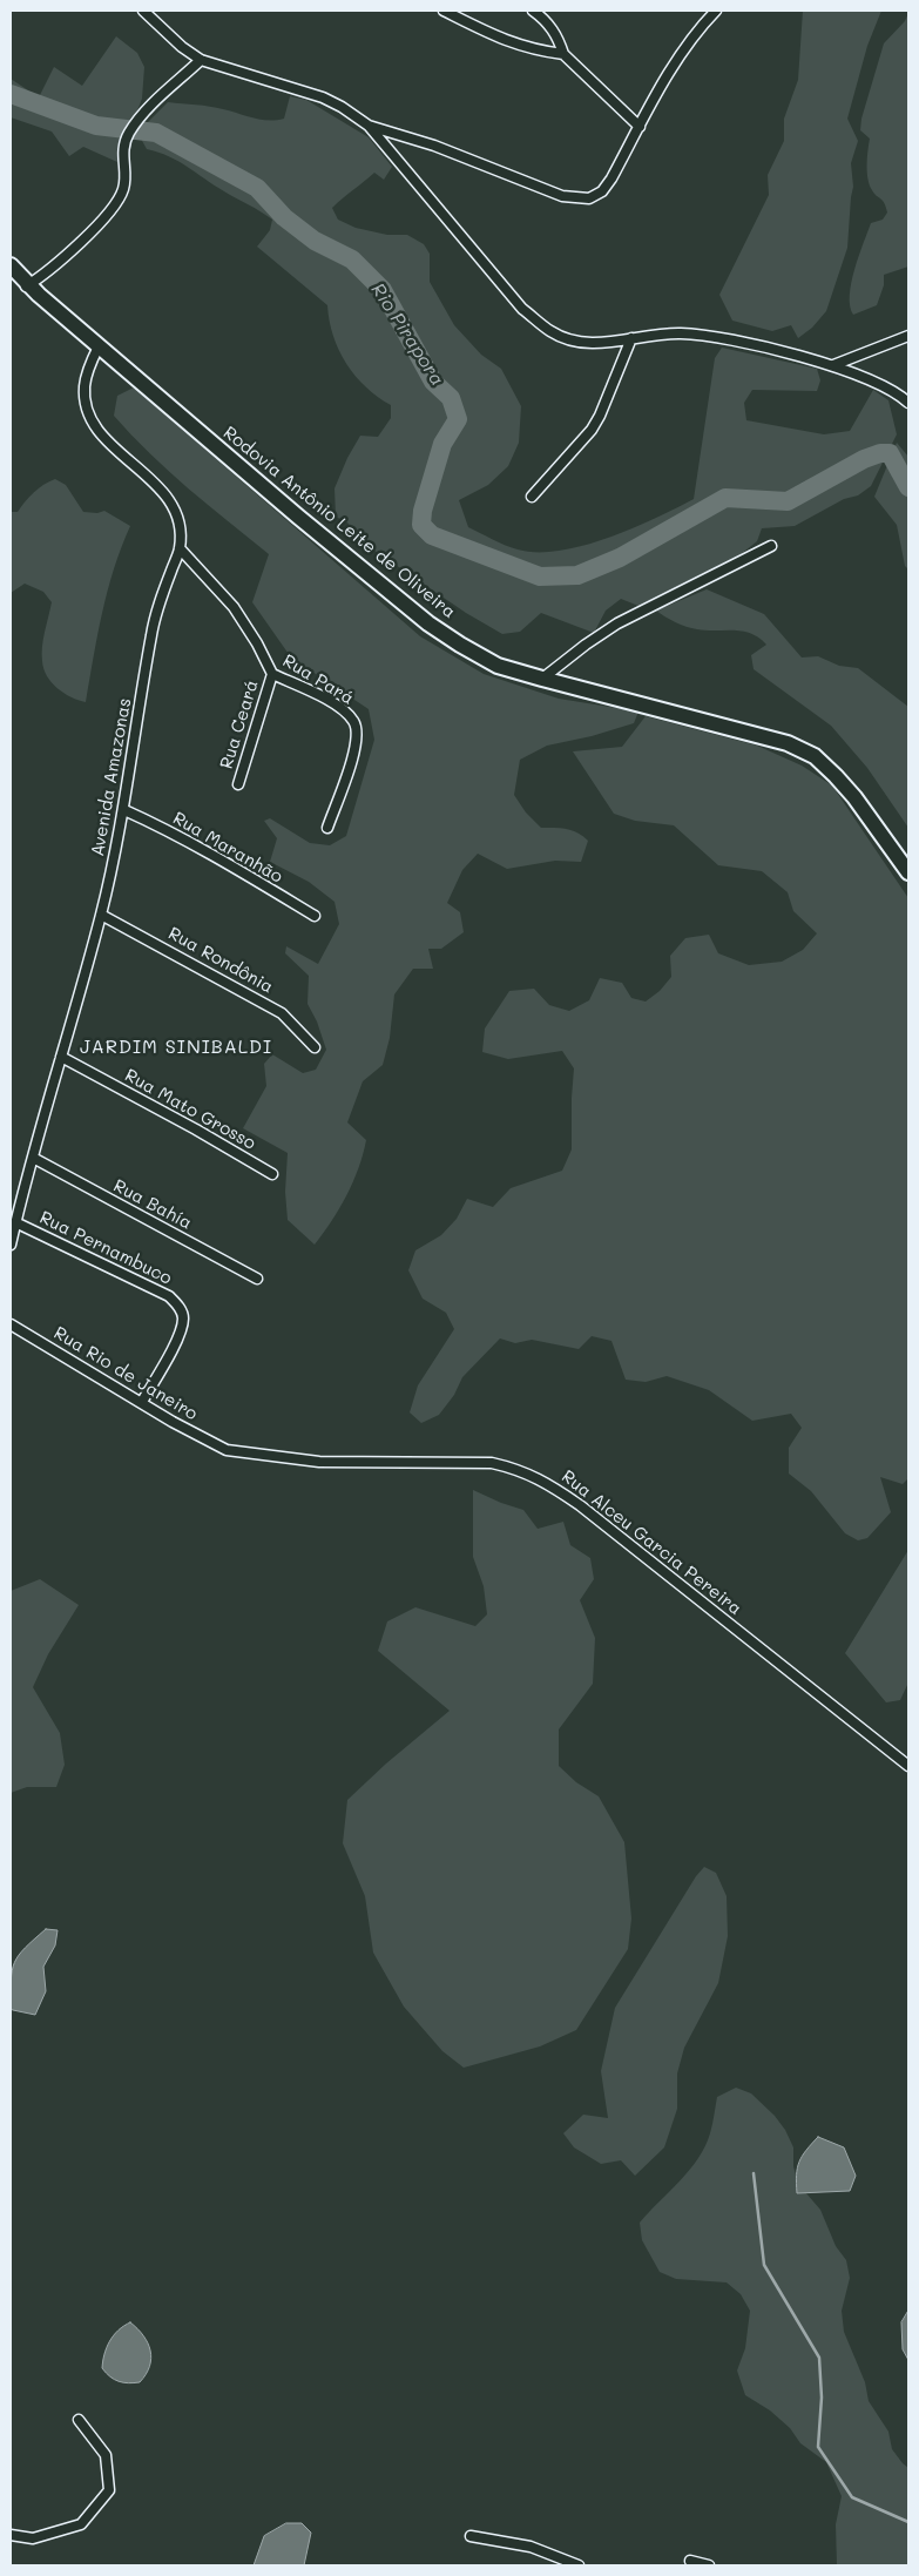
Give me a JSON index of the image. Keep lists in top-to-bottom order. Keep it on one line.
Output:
{"streets":{"main road":["Rodovia Antônio Leite de Oliveira"],"street":["Rua Pará","Rua Ceará","Avenida Amazonas","Rua Maranhão","Rua Rondônia","Rua Mato Grosso","Rua Bahía","Rua Pernambuco","Rua Rio de Janeiro","Rua Alceu Garcia Pereira"]},"crossings":[["Rodovia Antônio Leite de Oliveira","Avenida Amazonas"],["Rua Pará","Rua Ceará"],["Rua Pará","Avenida Amazonas"],["Avenida Amazonas","Rua Maranhão"],["Avenida Amazonas","Rua Rondônia"],["Avenida Amazonas","Rua Mato Grosso"],["Avenida Amazonas","Rua Bahía"],["Avenida Amazonas","Rua Pernambuco"],["Rua Pernambuco","Rua Rio de Janeiro"],["Rua Rio de Janeiro","Rua Alceu Garcia Pereira"]],"districts":["JARDIM SINIBALDI"],"water":["Rio Pirapora"]}
